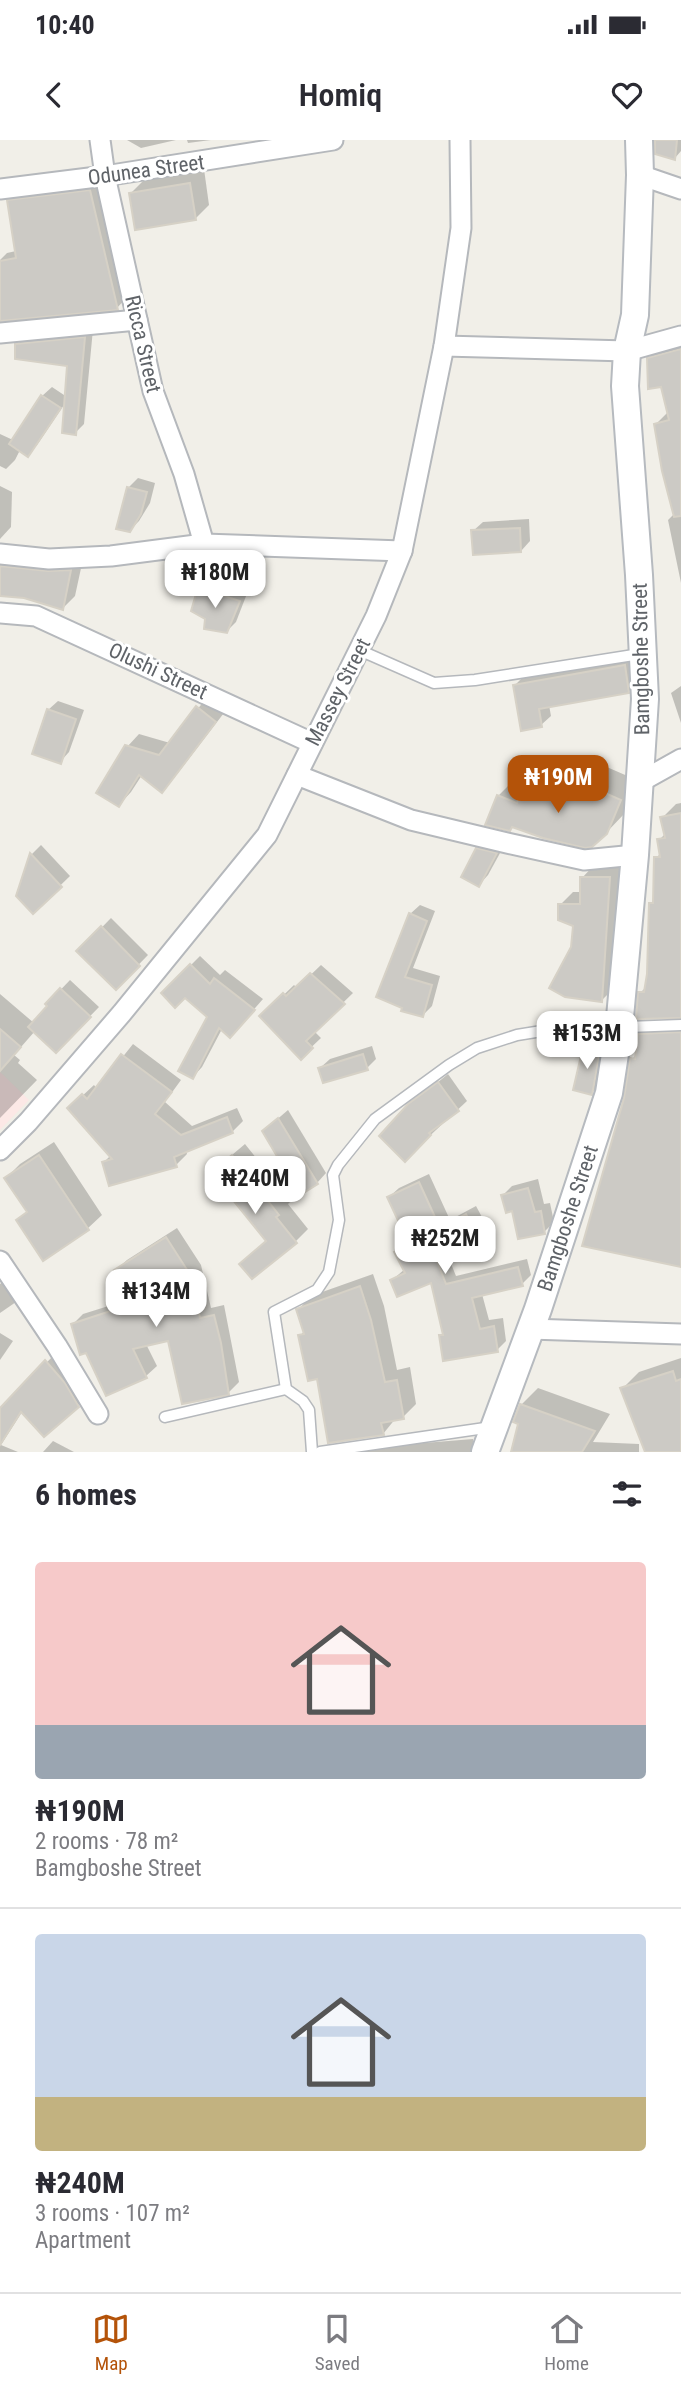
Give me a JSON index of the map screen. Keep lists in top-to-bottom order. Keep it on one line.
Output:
{"streets":{"main road":["Bamgboshe Street"],"street":["Odunea Street","Ricca Street","Olushi Street","Massey Street"]},"crossings":[["Odunea Street","Ricca Street"],["Olushi Street","Massey Street"]],"page":{"status":"10:40","header":"Homiq","price":["₦180M","₦190M","₦153M","₦240M","₦252M","₦134M"],"heading":"6 homes","list":[{"name":"₦190M","note":"2 rooms · 78 m² · Bamgboshe Street"},{"name":"₦240M","note":"3 rooms · 107 m² · Apartment"}],"tabs":["Map","Saved","Home"]}}
